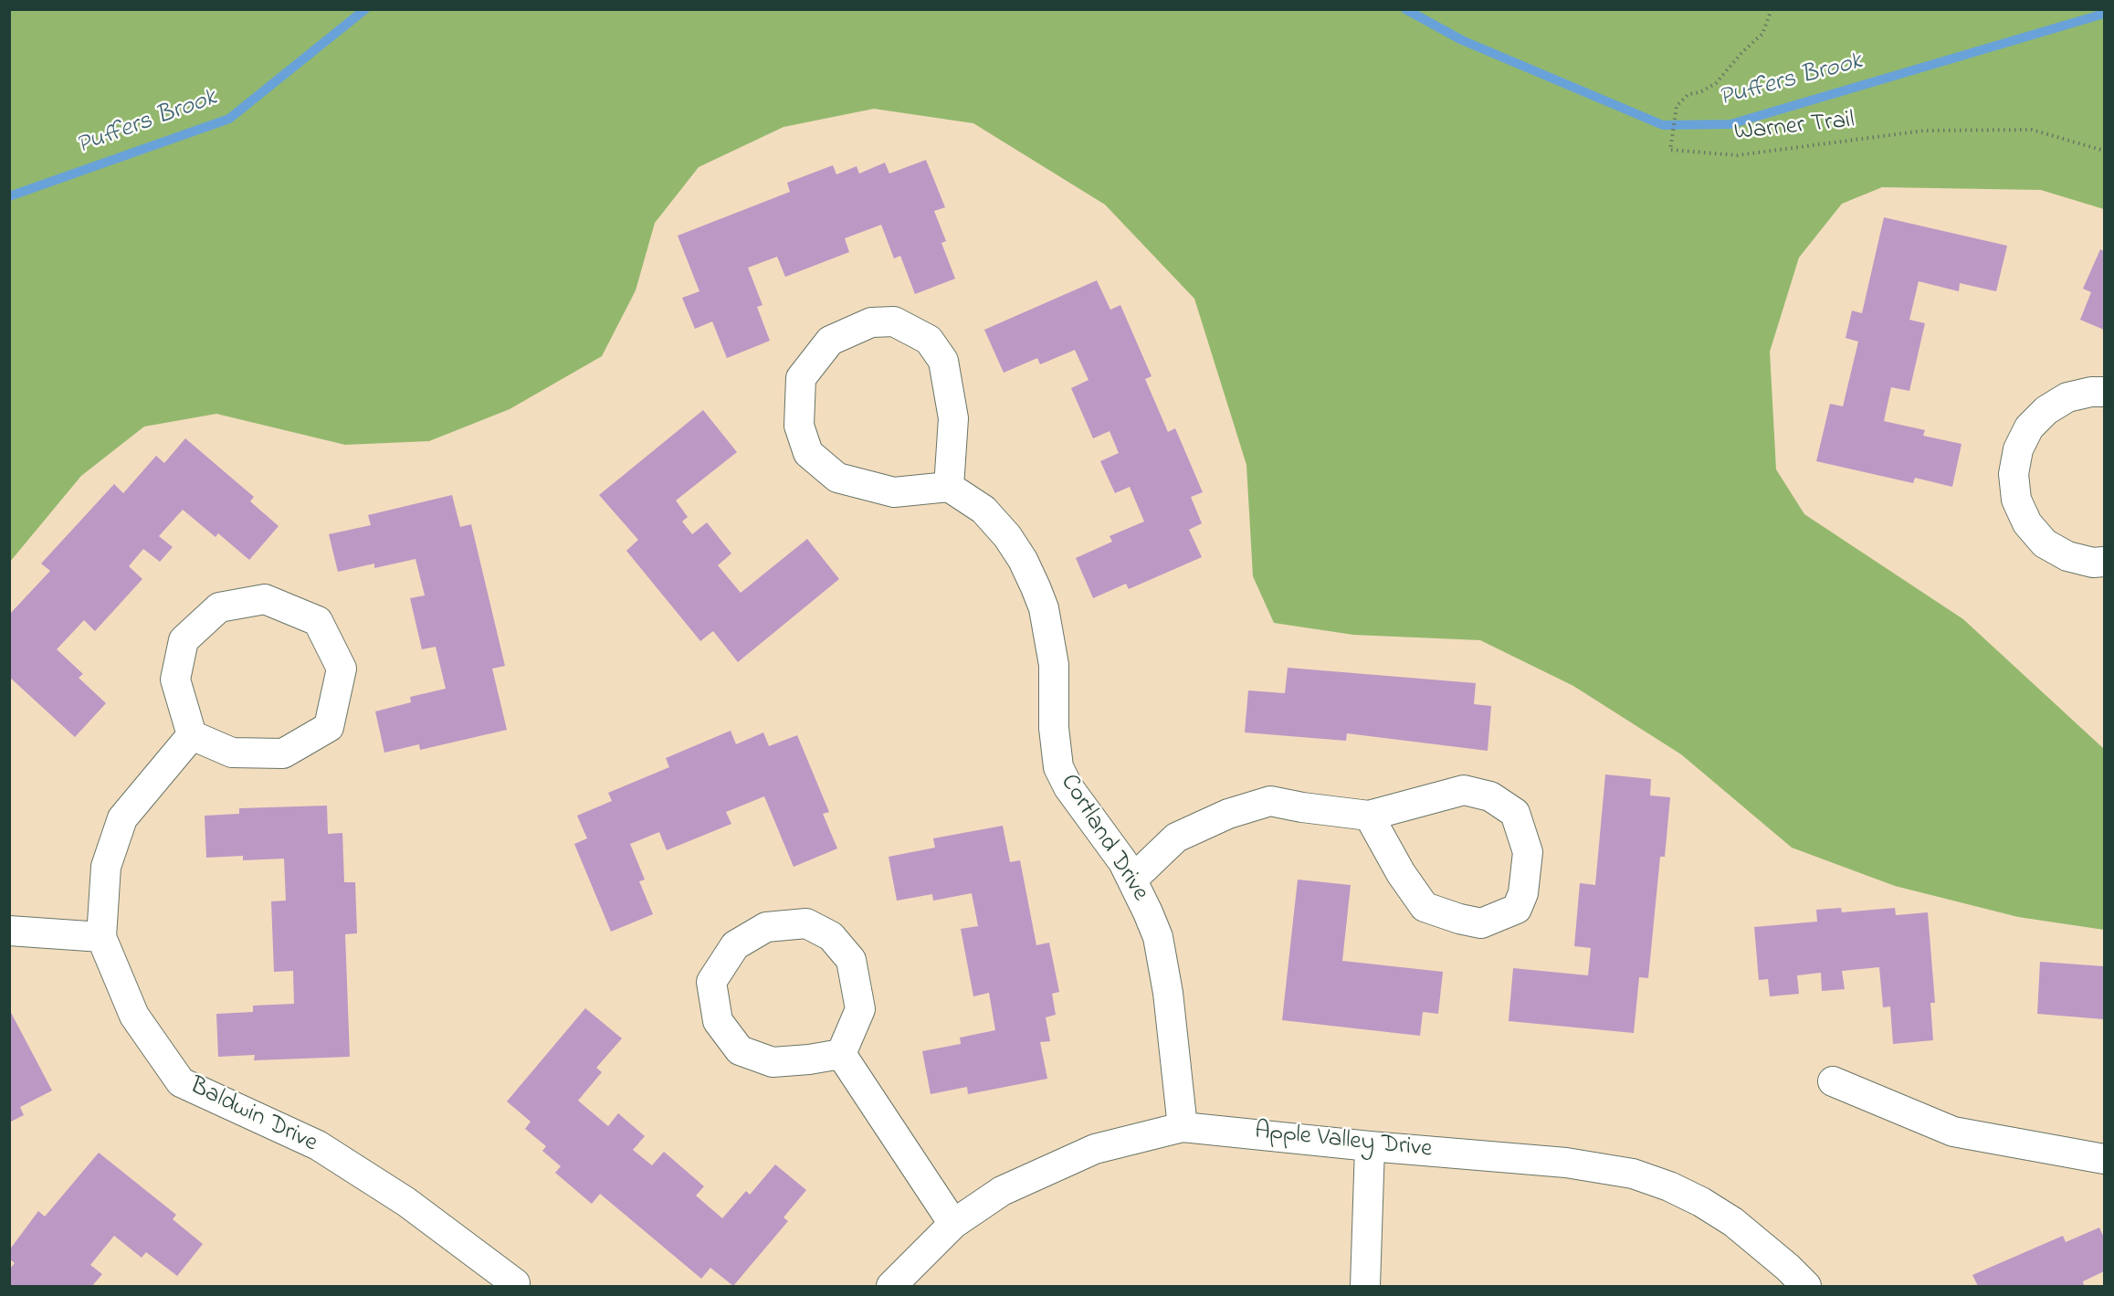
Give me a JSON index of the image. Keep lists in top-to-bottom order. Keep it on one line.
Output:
{"streets":{"street":["Cortland Drive","Baldwin Drive","Apple Valley Drive"],"path":["Warner Trail"]},"crossings":[["Cortland Drive","Apple Valley Drive"]],"water":["Puffers Brook"]}
